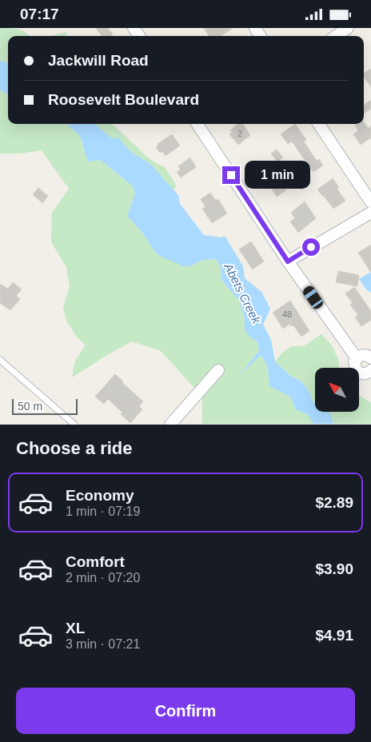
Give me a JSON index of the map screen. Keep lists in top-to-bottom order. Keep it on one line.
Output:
{"water":["Abets Creek"],"house_numbers":["2","48"],"scale_bar":"50 m","north":"top left","page":{"status":"07:17","banner":["Jackwill Road","Roosevelt Boulevard"],"bubble":"1 min","scale":"50 m","heading":"Choose a ride","list":[{"name":"Economy","note":"1 min · 07:19","value":"$2.89"},{"name":"Comfort","note":"2 min · 07:20","value":"$3.90"},{"name":"XL","note":"3 min · 07:21","value":"$4.91"}],"buttons":"Confirm"}}
